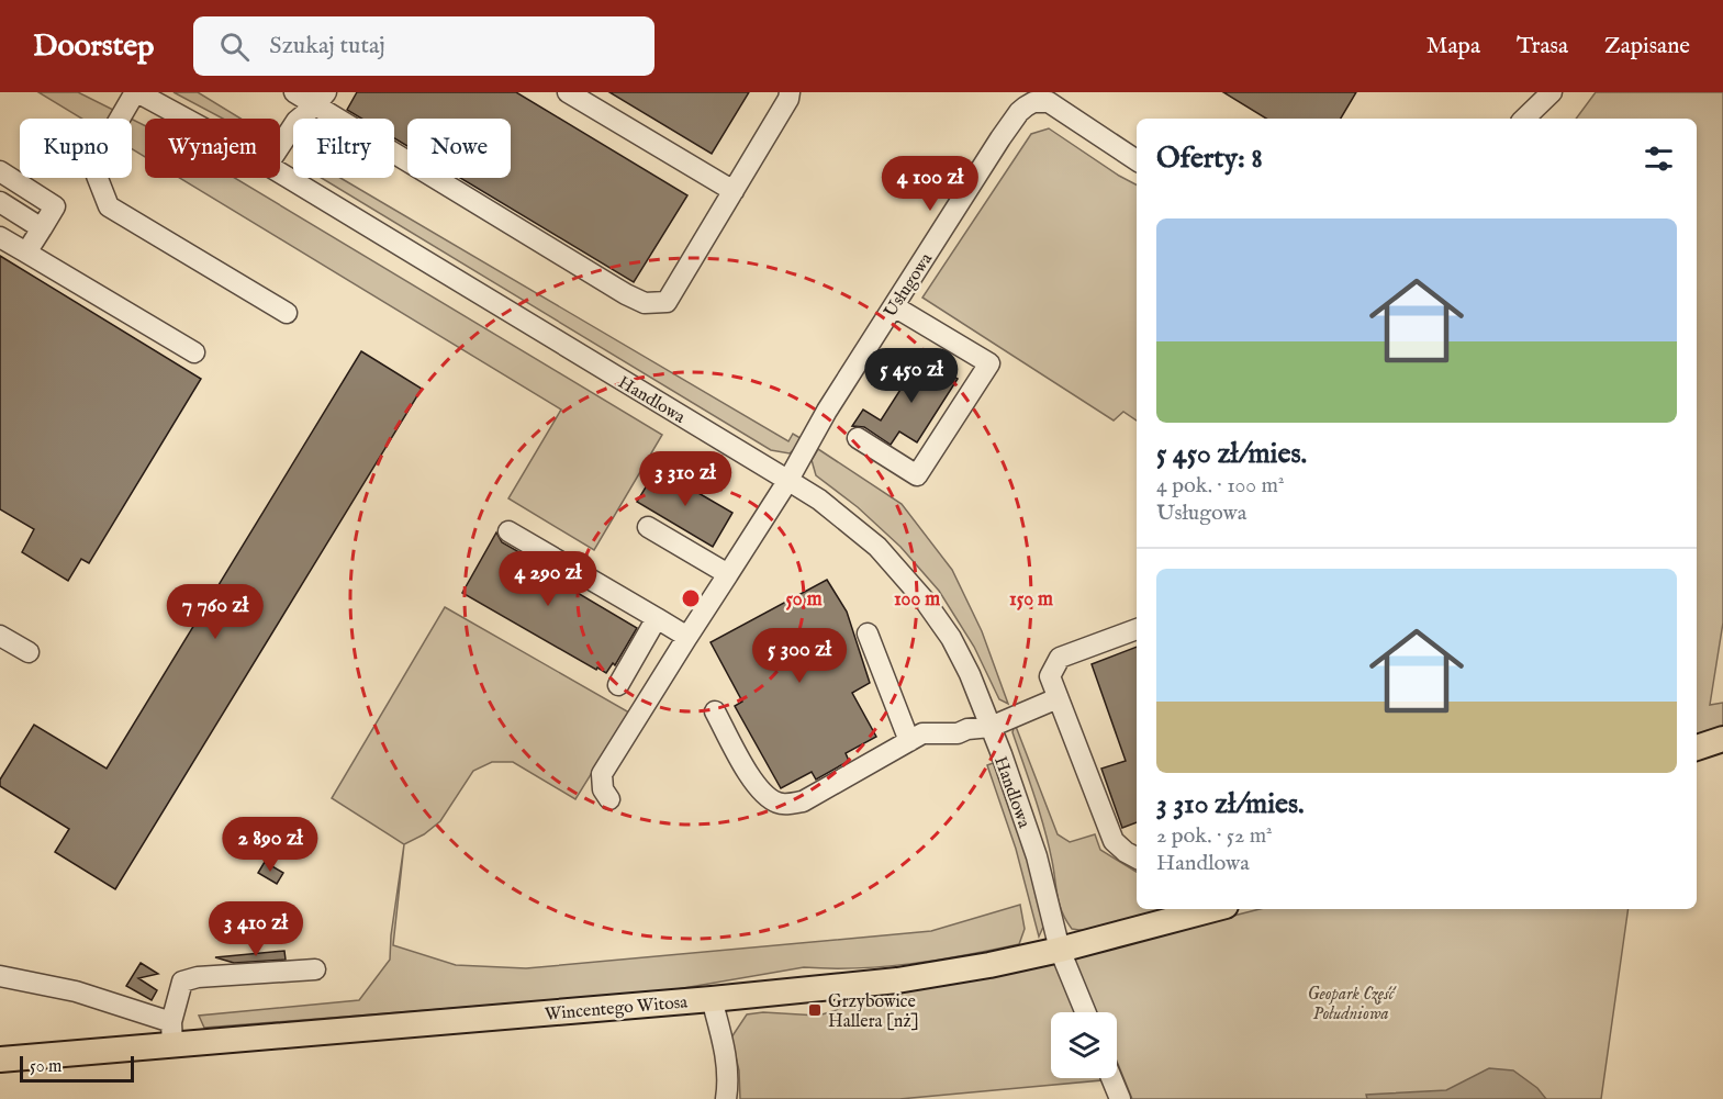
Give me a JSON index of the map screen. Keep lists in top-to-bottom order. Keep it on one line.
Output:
{"streets":{"main road":["Wincentego Witosa"],"street":["Usługowa","Handlowa"]},"crossings":[["Usługowa","Handlowa"],["Handlowa","Wincentego Witosa"]],"parks":["Geopark Część Południowa"],"places":{"transit":["Grzybowice Hallera [nż]"]},"scale_bar":"50 m","page":{"header":"Doorstep","search":"Szukaj tutaj","nav":["Mapa","Trasa","Zapisane"],"chip":["Kupno","Wynajem","Filtry","Nowe"],"heading":"Oferty: 8","price":["4 100 zł","5 450 zł","3 310 zł","4 290 zł","7 760 zł","5 300 zł","2 890 zł","3 410 zł"],"list":[{"name":"5 450 zł/mies.","note":"4 pok. · 100 m² · Usługowa"},{"name":"3 310 zł/mies.","note":"2 pok. · 52 m² · Handlowa"}],"scale":"50 m"},"rings":["50 m","100 m","150 m"]}
